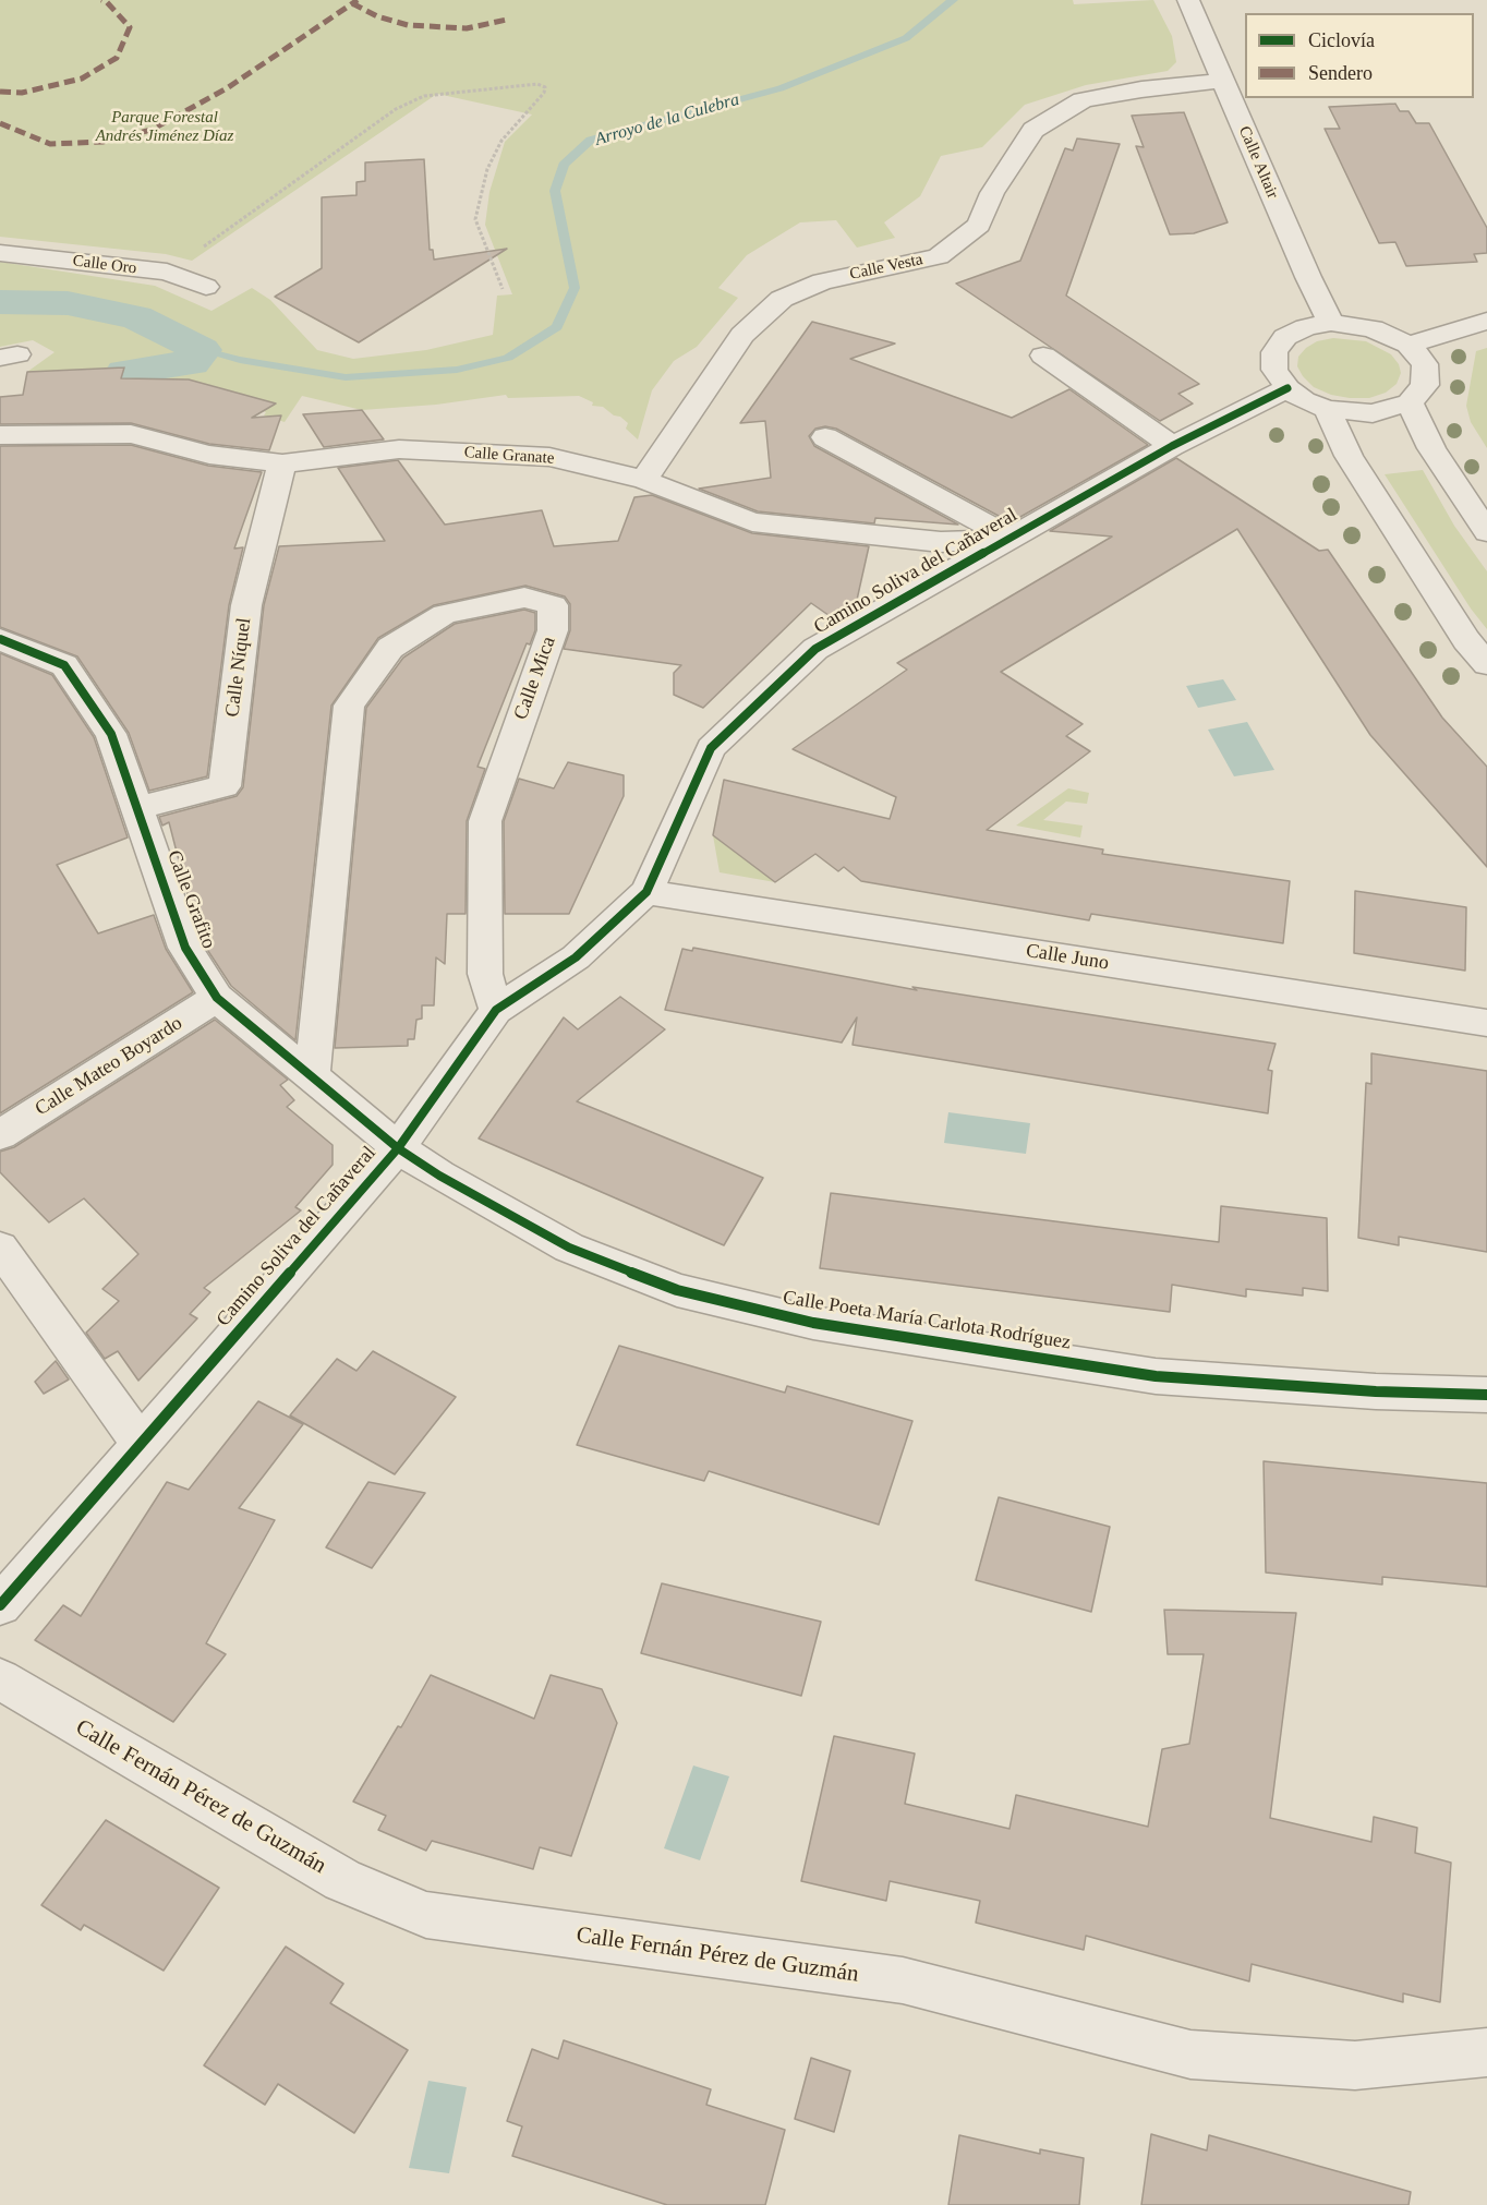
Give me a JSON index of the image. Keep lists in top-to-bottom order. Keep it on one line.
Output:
{"streets":{"street":["Calle Altair","Calle Oro","Calle Vesta","Calle Granate","Camino Soliva del Cañaveral","Calle Níquel","Calle Mica","Calle Grafito","Calle Juno","Calle Mateo Boyardo","Calle Poeta María Carlota Rodríguez","Calle Fernán Pérez de Guzmán"]},"crossings":[["Calle Altair","Calle Vesta"],["Calle Altair","Camino Soliva del Cañaveral"],["Calle Vesta","Calle Granate"],["Calle Granate","Camino Soliva del Cañaveral"],["Calle Granate","Calle Níquel"],["Camino Soliva del Cañaveral","Calle Mica"],["Camino Soliva del Cañaveral","Calle Grafito"],["Camino Soliva del Cañaveral","Calle Juno"],["Camino Soliva del Cañaveral","Calle Poeta María Carlota Rodríguez"],["Calle Níquel","Calle Grafito"],["Calle Mica","Calle Grafito"],["Calle Grafito","Calle Mateo Boyardo"],["Calle Grafito","Calle Poeta María Carlota Rodríguez"]],"water":["Arroyo de la Culebra"],"parks":["Parque Forestal Andrés Jiménez Díaz"],"legend":["Ciclovía","Sendero"]}
